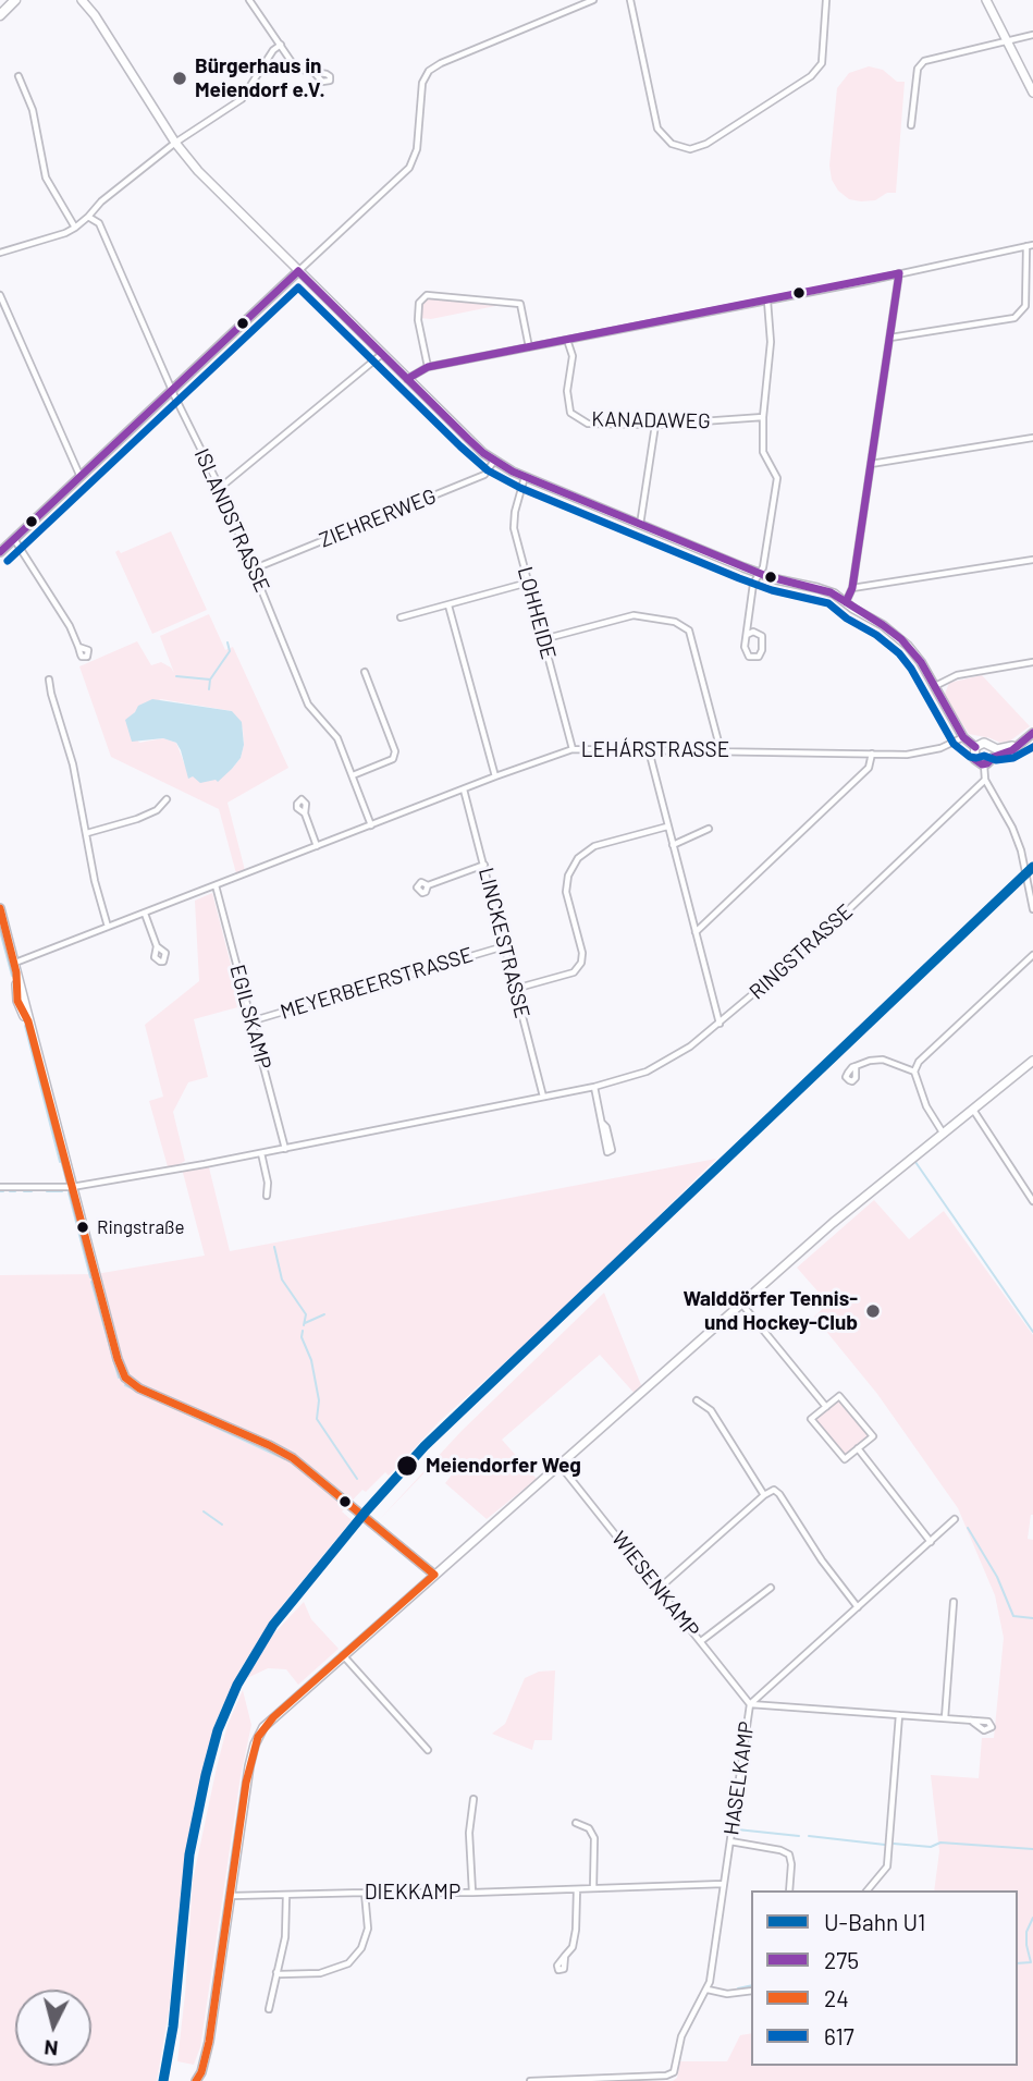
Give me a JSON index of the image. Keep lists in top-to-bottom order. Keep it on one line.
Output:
{"streets":{"street":["KANADAWEG","ZIEHRERWEG","ISLANDSTRASSE","LOHHEIDE","LEHÁRSTRASSE","LINCKESTRASSE","RINGSTRASSE","MEYERBEERSTRASSE","EGILSKAMP","WIESENKAMP","HASELKAMP","DIEKKAMP"]},"crossings":[["ZIEHRERWEG","ISLANDSTRASSE"],["ISLANDSTRASSE","LEHÁRSTRASSE"],["LOHHEIDE","LEHÁRSTRASSE"],["LEHÁRSTRASSE","LINCKESTRASSE"],["LEHÁRSTRASSE","EGILSKAMP"],["LINCKESTRASSE","RINGSTRASSE"],["LINCKESTRASSE","MEYERBEERSTRASSE"],["RINGSTRASSE","EGILSKAMP"],["MEYERBEERSTRASSE","EGILSKAMP"],["WIESENKAMP","HASELKAMP"],["HASELKAMP","DIEKKAMP"]],"places":["Bürgerhaus in Meiendorf e.V.","Ringstraße","Walddörfer Tennis- und Hockey-Club","Meiendorfer Weg"],"lines":["transit line 275","transit line 617","metro line U1","transit line 24"],"legend":["U-Bahn U1","275","24","617"],"north":"bottom"}
